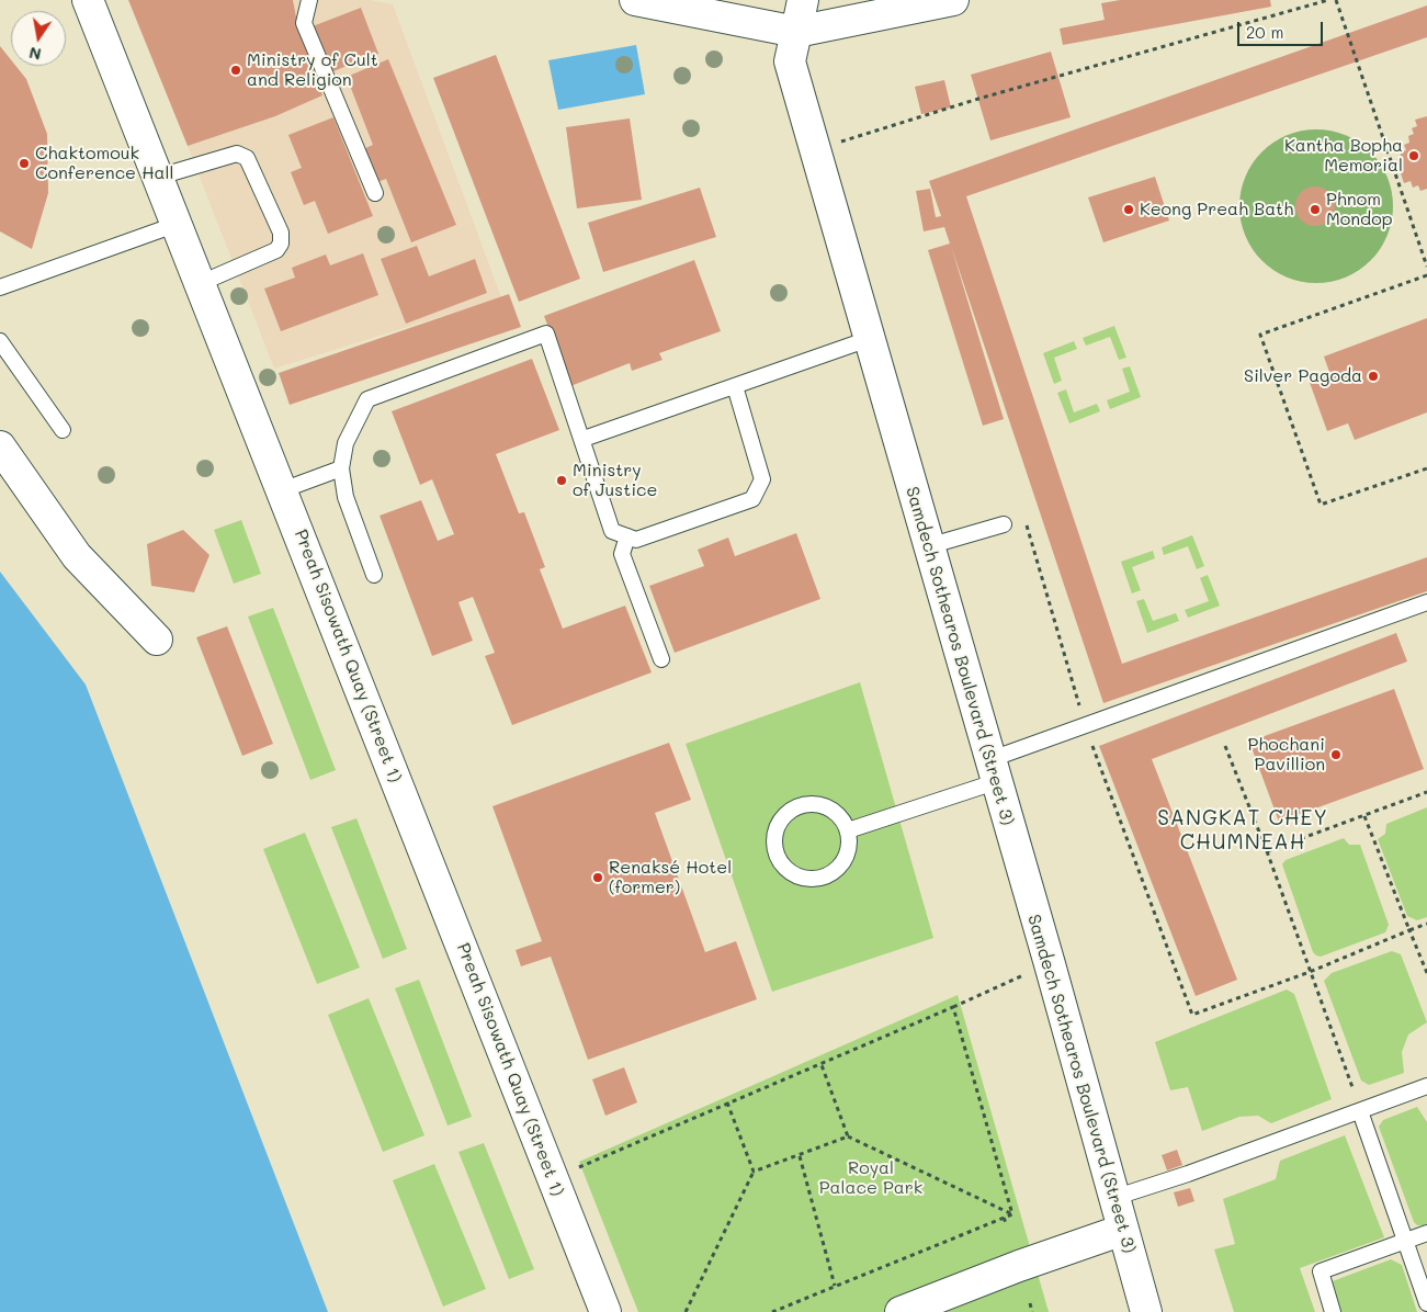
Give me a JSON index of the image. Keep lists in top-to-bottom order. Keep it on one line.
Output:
{"streets":{"street":["Preah Sisowath Quay (Street 1)","Samdech Sothearos Boulevard (Street 3)"]},"districts":["SANGKAT CHEY CHUMNEAH"],"parks":["Royal Palace Park"],"places":["Ministry of Cult and Religion","Kantha Bopha Memorial","Chaktomouk Conference Hall","Keong Preah Bath","Phnom Mondop","Silver Pagoda","Ministry of Justice","Phochani Pavillion","Renaksé Hotel (former)"],"scale_bar":"20 m","north":"bottom"}
